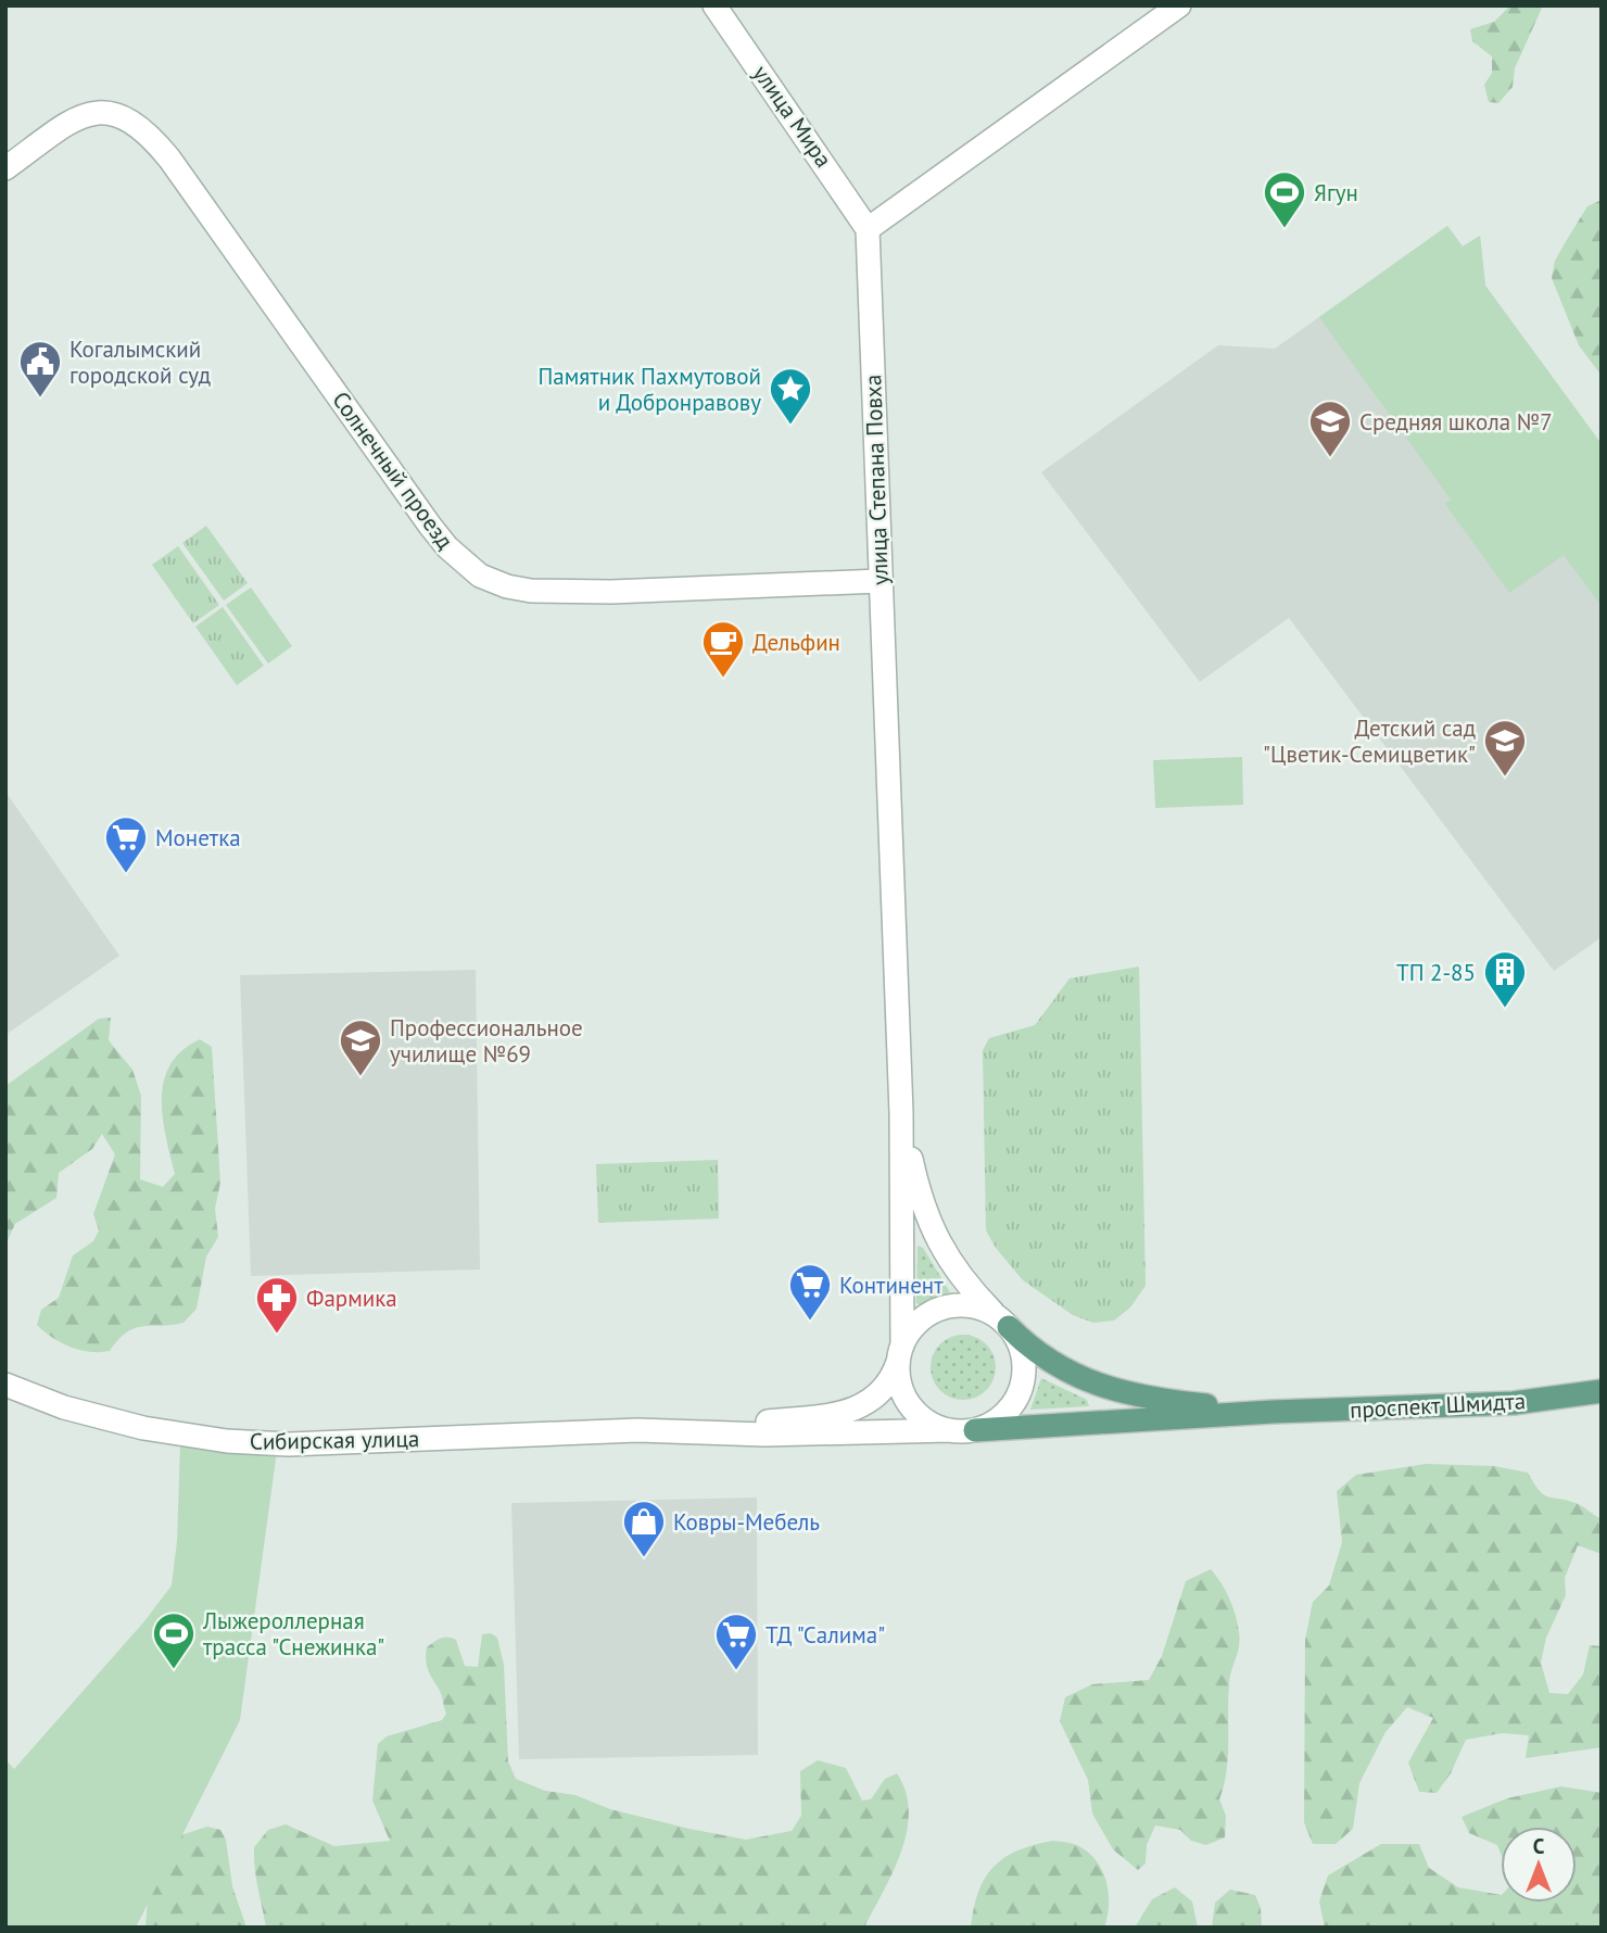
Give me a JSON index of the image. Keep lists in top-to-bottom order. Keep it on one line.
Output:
{"streets":{"main road":["проспект Шмидта"],"street":["улица Мира","Солнечный проезд","улица Степана Повха","Сибирская улица"]},"crossings":[["улица Мира","улица Степана Повха"],["Солнечный проезд","улица Степана Повха"],["улица Степана Повха","проспект Шмидта"],["улица Степана Повха","Сибирская улица"],["проспект Шмидта","Сибирская улица"]],"places":{"sports":["Ягун","Лыжероллерная трасса \"Снежинка\""],"public building":["Когалымский городской суд"],"place":["Памятник Пахмутовой и Добронравову"],"school or university":["Средняя школа №7","Детский сад \"Цветик-Семицветик\"","Профессиональное училище №69"],"cafe":["Дельфин"],"supermarket":["Монетка","Континент","ТД \"Салима\""],"building":["ТП 2-85"],"pharmacy":["Фармика"],"shop":["Ковры-Мебель"]},"north":"top"}
